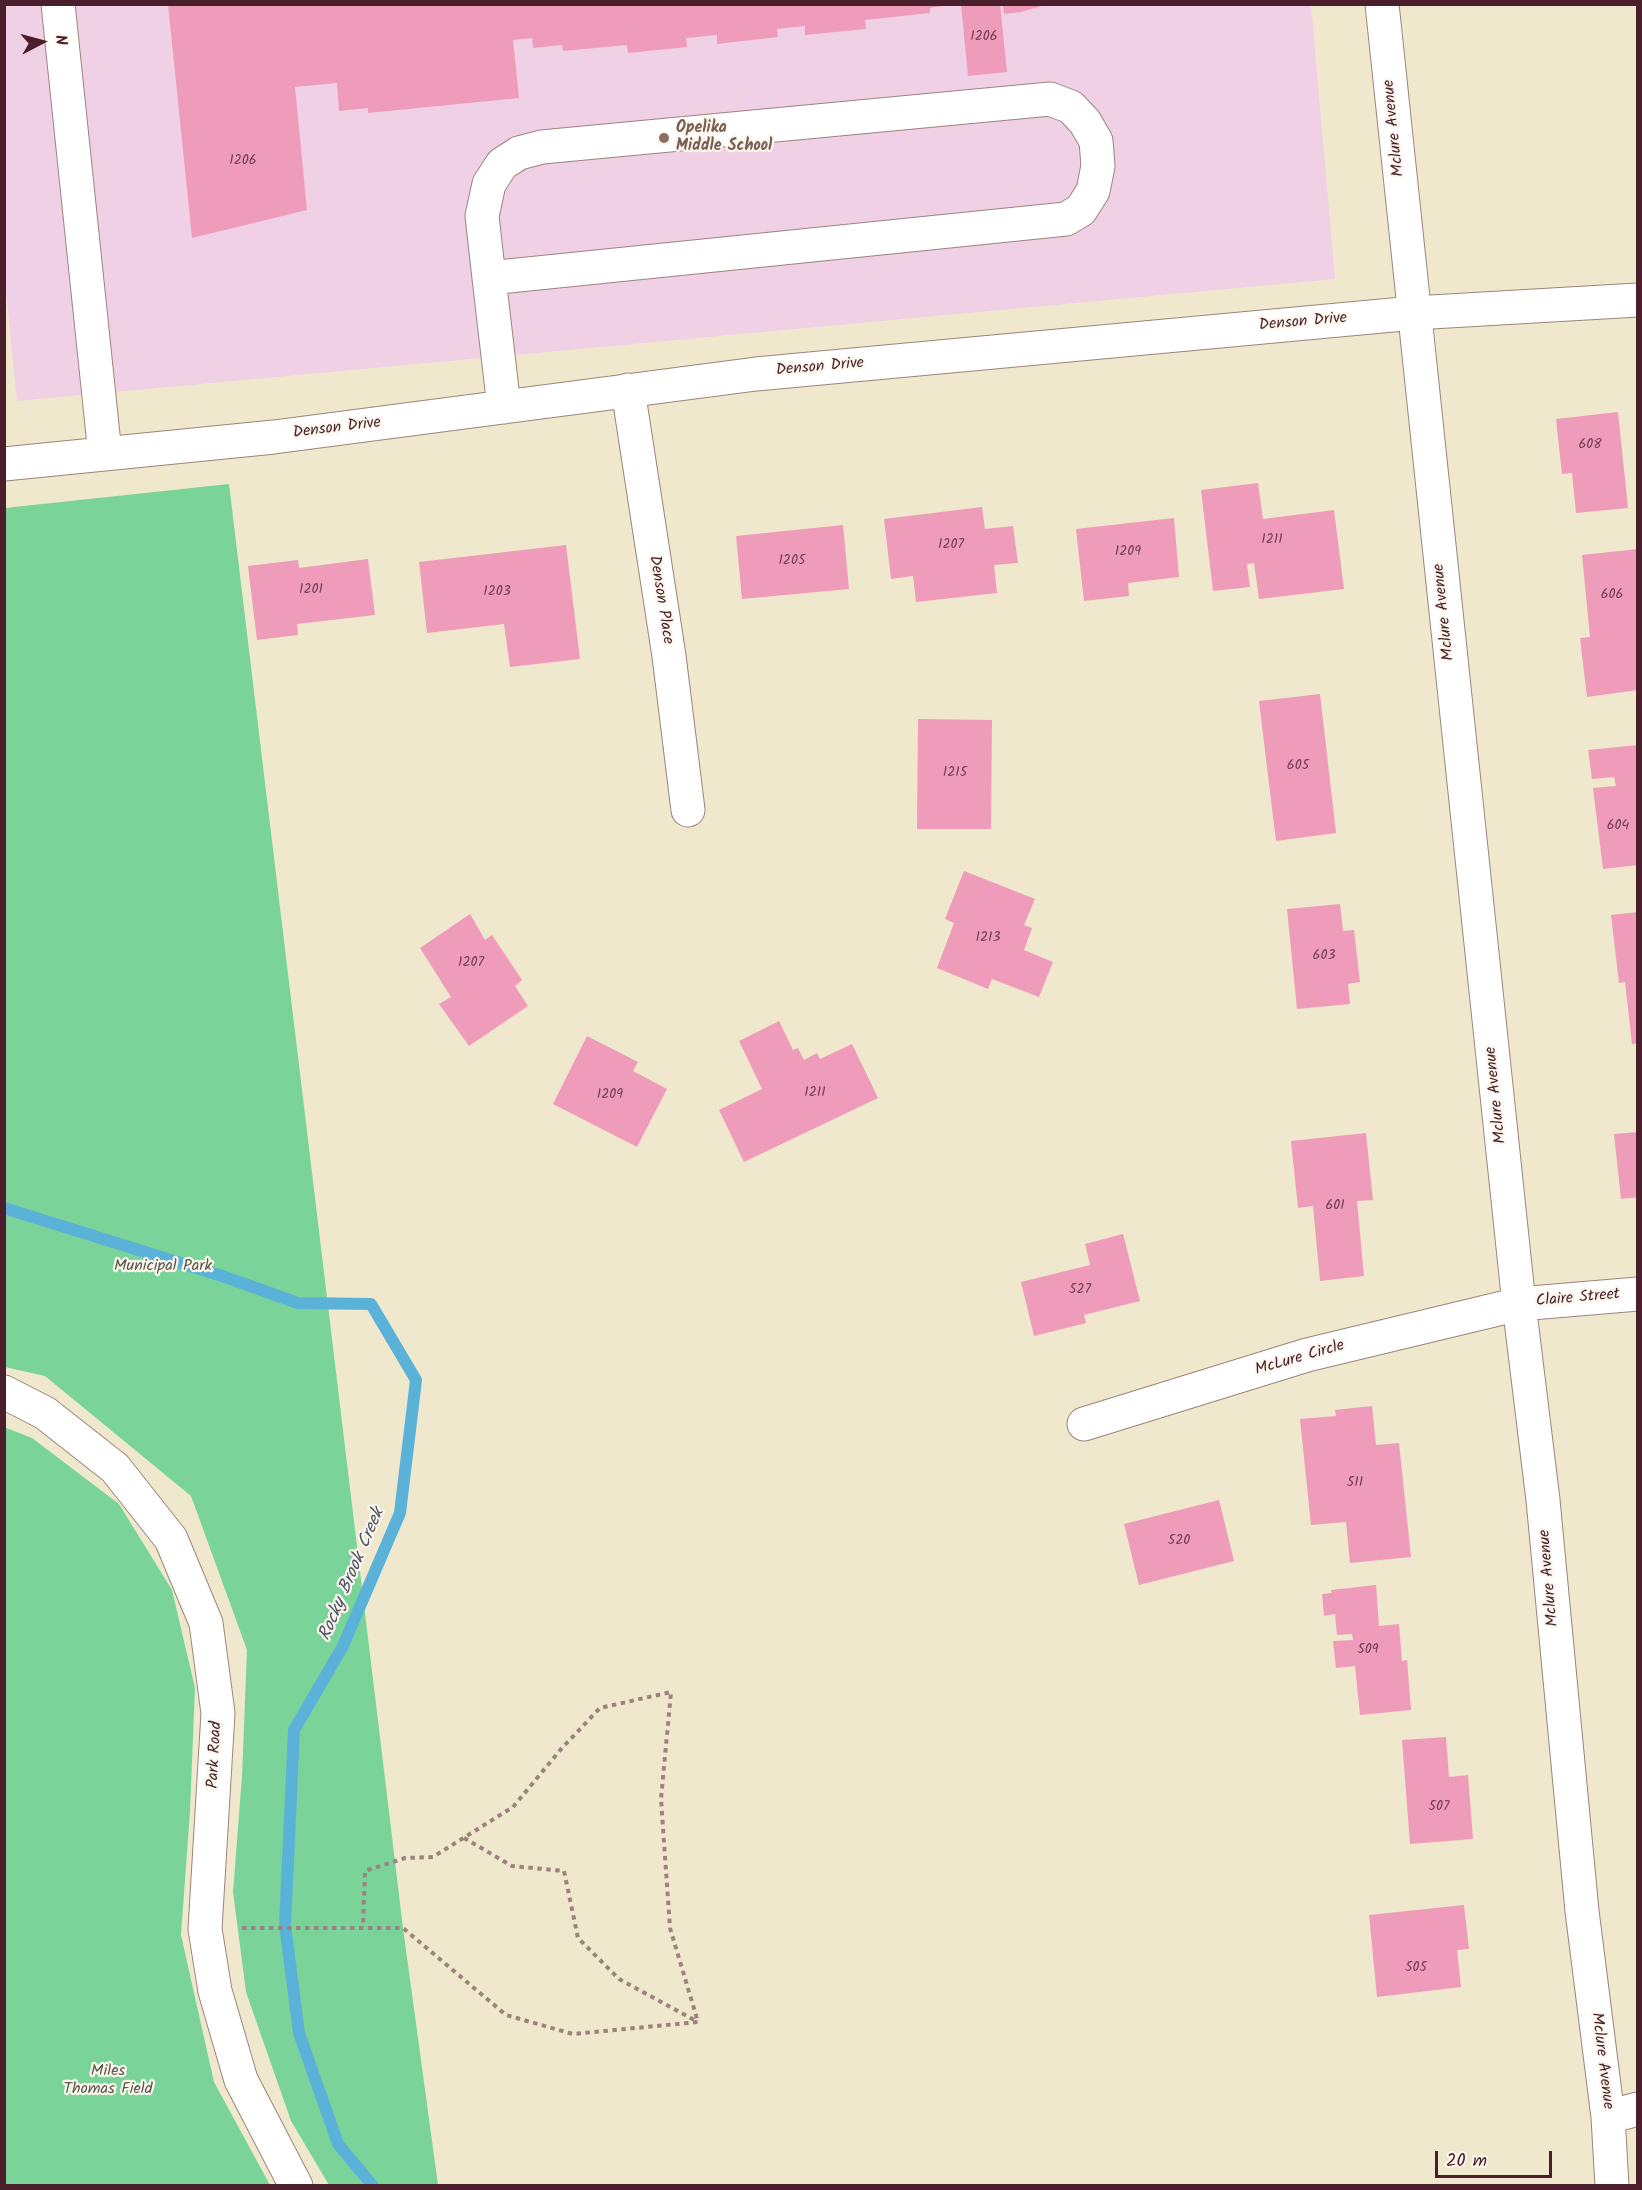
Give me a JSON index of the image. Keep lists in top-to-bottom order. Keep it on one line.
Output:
{"streets":{"street":["Mclure Avenue","Denson Drive","Denson Place","Claire Street","McLure Circle","Park Road"]},"crossings":[["Mclure Avenue","Denson Drive"],["Mclure Avenue","Claire Street"],["Mclure Avenue","McLure Circle"],["Denson Drive","Denson Place"],["Claire Street","McLure Circle"]],"water":["Rocky Brook Creek"],"parks":["Municipal Park","Miles Thomas Field"],"places":["Opelika Middle School"],"house_numbers":["1206","1206","608","1211","1207","1209","1205","1201","1203","606","605","1215","604","1213","603","1207","1211","1209","601","527","511","520","509","507","505"],"scale_bar":"20 m","north":"right"}
